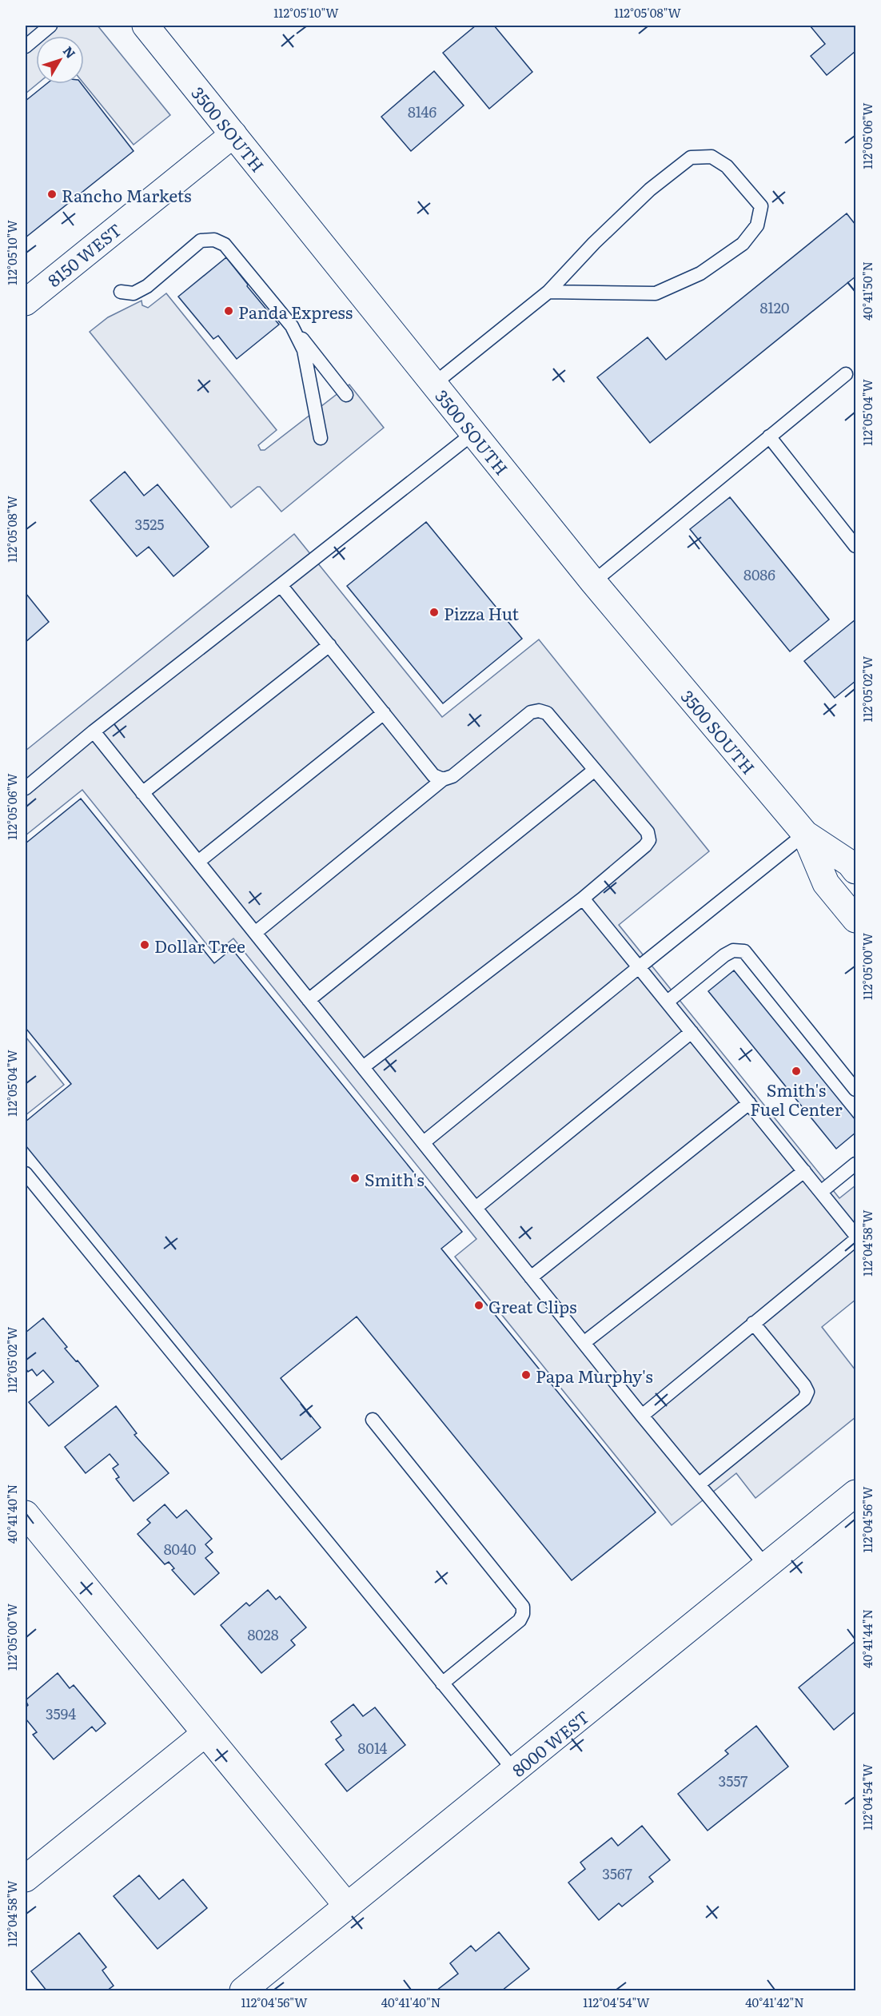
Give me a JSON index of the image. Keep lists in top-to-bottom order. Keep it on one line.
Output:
{"streets":{"street":["3500 SOUTH","8150 WEST","8000 WEST"]},"crossings":[["3500 SOUTH","8150 WEST"]],"places":["Rancho Markets","Panda Express","Pizza Hut","Dollar Tree","Smith's Fuel Center","Smith's","Great Clips","Papa Murphy's"],"house_numbers":["8146","8120","3525","8086","8040","8028","3594","8014","3557","3567"],"north":"top right","coordinates":["112°05'10\"W","112°05'08\"W","112°05'06\"W","40°41'50\"N","112°05'04\"W","112°05'02\"W","112°05'00\"W","112°04'58\"W","40°41'40\"N","112°04'56\"W","40°41'44\"N","112°04'54\"W","40°41'42\"N"]}
